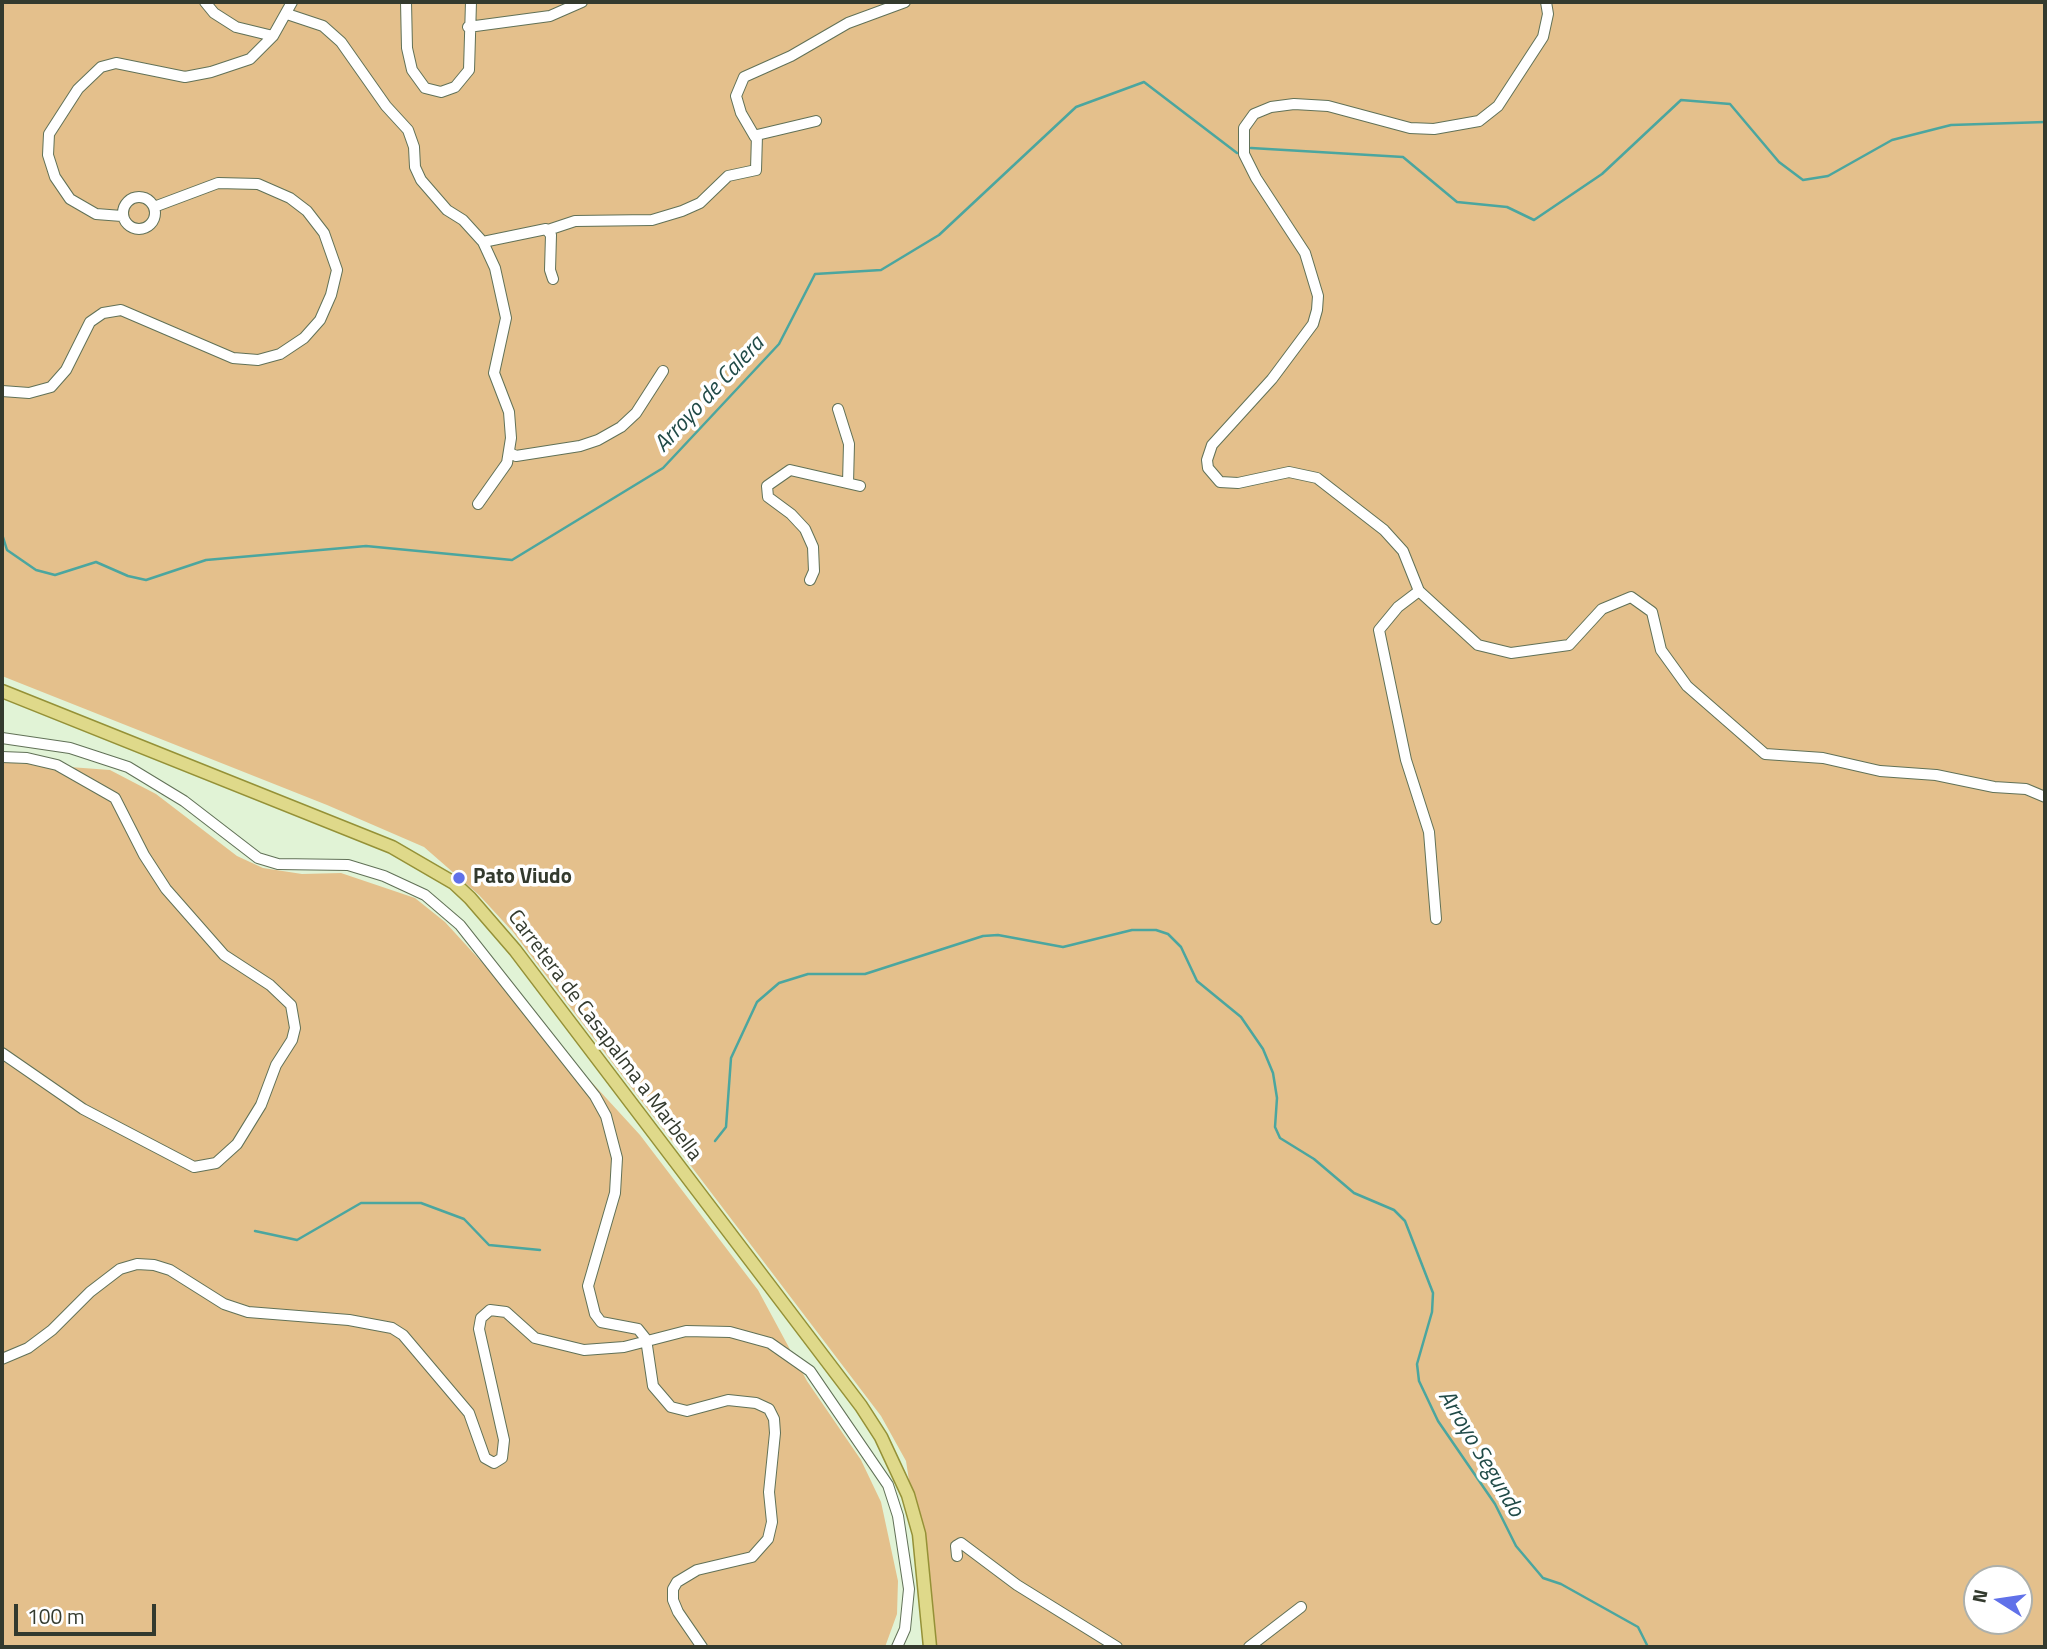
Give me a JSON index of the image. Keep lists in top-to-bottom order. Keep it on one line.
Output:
{"streets":{"main road":["Carretera de Casapalma a Marbella"]},"water":["Arroyo de Calera","Arroyo Segundo"],"places":["Pato Viudo"],"scale_bar":"100 m","north":"left"}
